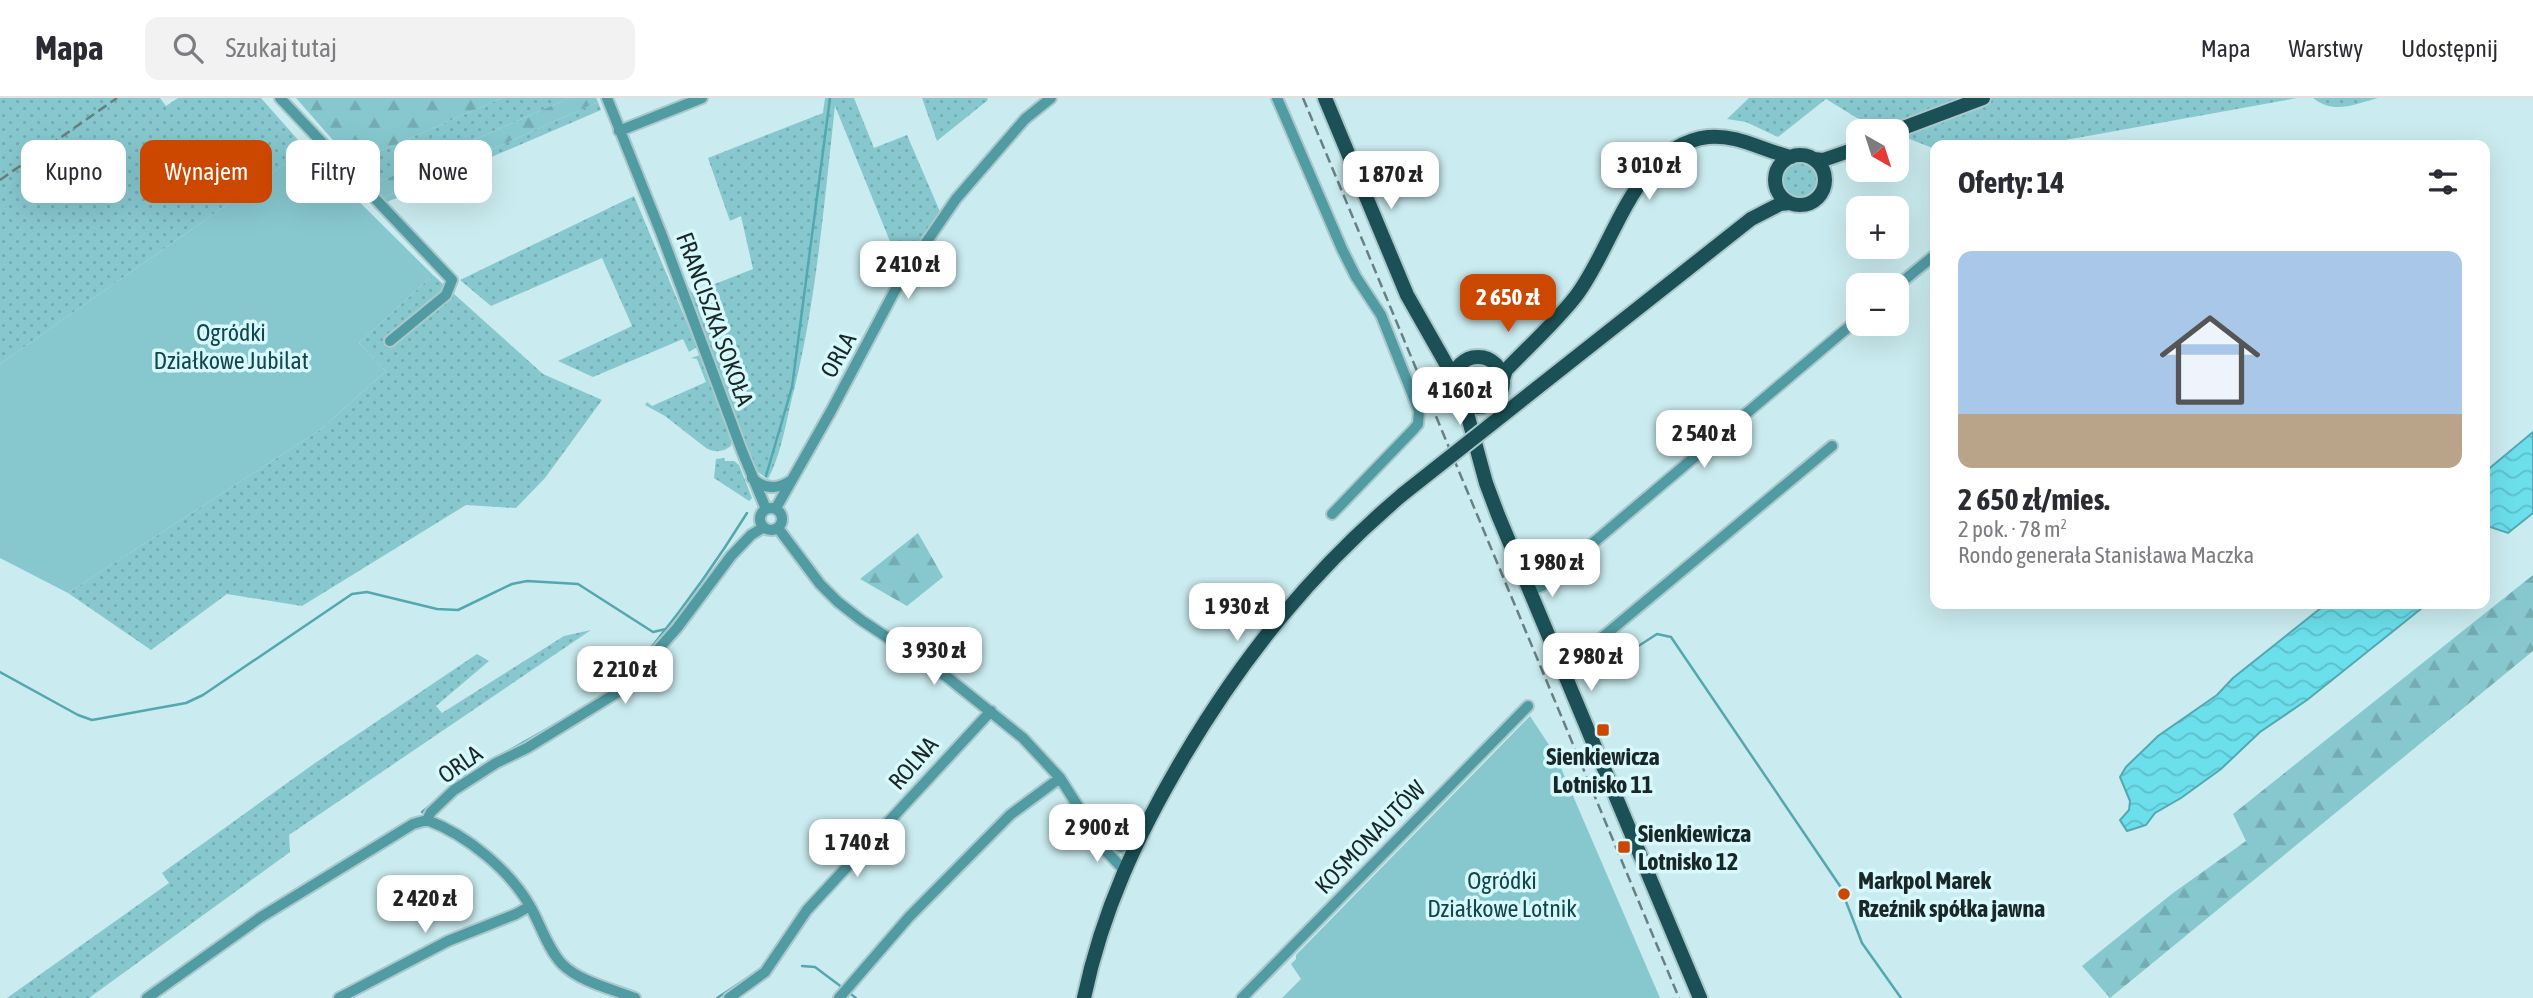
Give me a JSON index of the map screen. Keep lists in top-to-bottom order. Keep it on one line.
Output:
{"streets":{"street":["FRANCISZKA SOKOŁA","ORLA","ROLNA","KOSMONAUTÓW"]},"crossings":[["FRANCISZKA SOKOŁA","ORLA"]],"parks":["Ogródki Działkowe Jubilat","Ogródki Działkowe Lotnik"],"places":{"transit":["Sienkiewicza Lotnisko 11","Sienkiewicza Lotnisko 12"],"other":["Markpol Marek Rzeźnik spółka jawna"]},"north":"bottom right","page":{"header":"Mapa","search":"Szukaj tutaj","nav":["Mapa","Warstwy","Udostępnij"],"map_buttons":["+","−"],"chip":["Kupno","Wynajem","Filtry","Nowe"],"heading":"Oferty: 14","price":["3 010 zł","1 870 zł","2 410 zł","2 650 zł","4 160 zł","2 540 zł","1 980 zł","1 930 zł","3 930 zł","2 980 zł","2 210 zł","2 900 zł","1 740 zł","2 420 zł"],"list":[{"name":"2 650 zł/mies.","note":"2 pok. · 78 m² · Rondo generała Stanisława Maczka"}]}}
